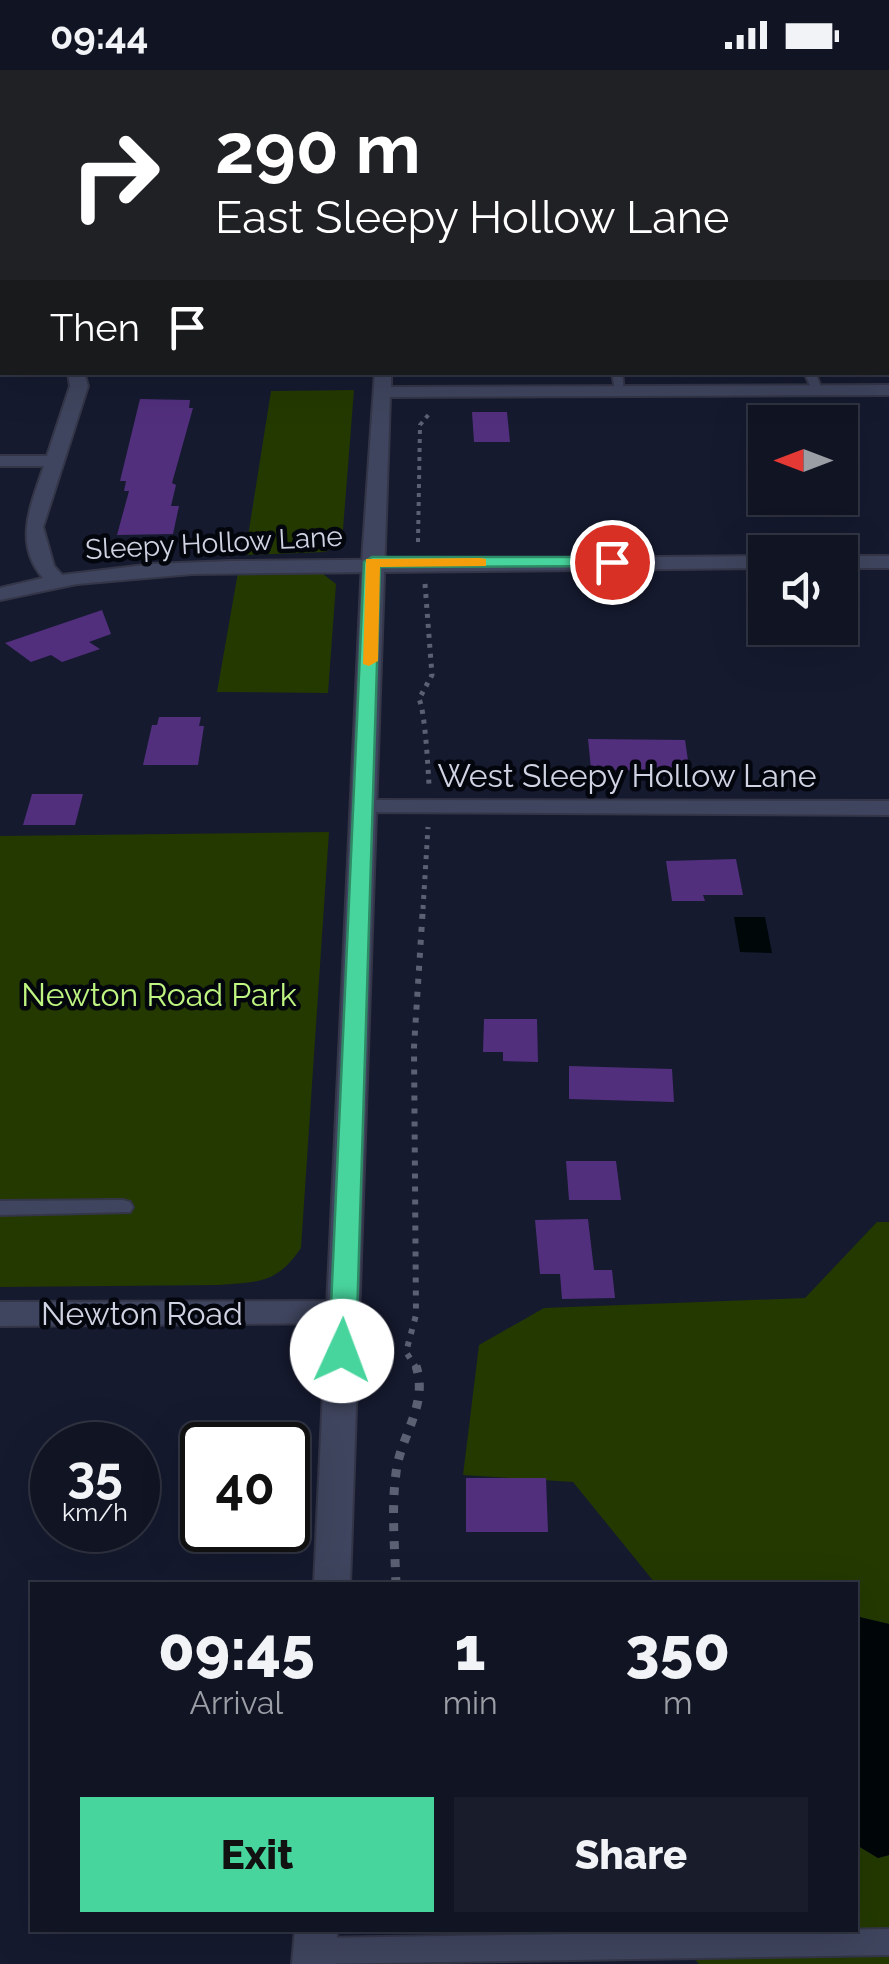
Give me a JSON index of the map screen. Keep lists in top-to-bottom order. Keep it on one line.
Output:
{"streets":{"street":["Sleepy Hollow Lane","West Sleepy Hollow Lane","Newton Road"]},"parks":["Newton Road Park"],"north":"left","page":{"status":"09:44","turn":["290 m","East Sleepy Hollow Lane"],"then":"Then","speed":"35 km/h","limit":"40","eta":["09:45","Arrival","1","min","350","m"],"buttons":["Exit","Share"]}}
